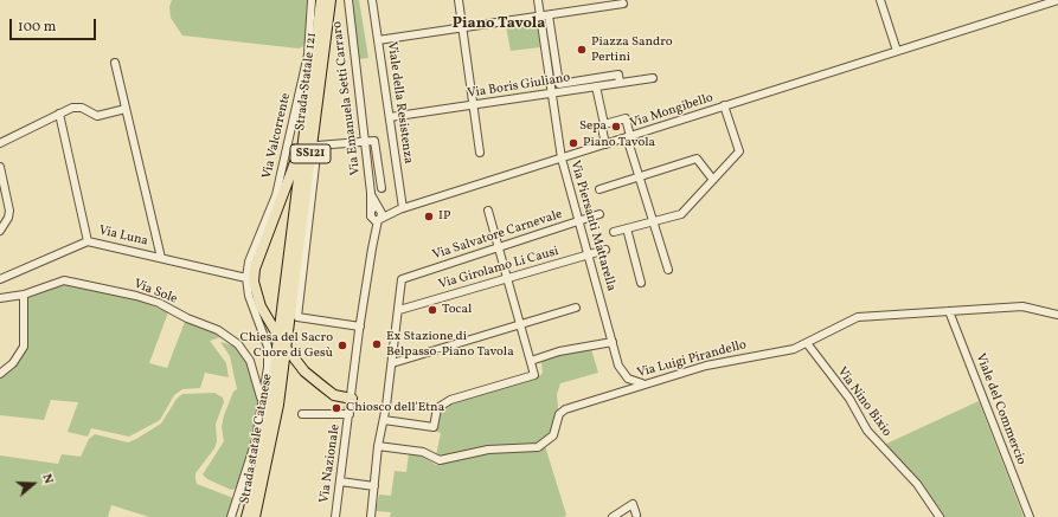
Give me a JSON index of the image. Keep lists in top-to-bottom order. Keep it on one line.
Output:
{"streets":{"main road":["Strada Statale 121","SS121","Strada statale Catanese"],"street":["Via Boris Giuliano","Via Emanuela Setti Carraro","Viale della Resistenza","Via Mongibello","Via Valcorrente","Via Piersanti Mattarella","Via Salvatore Carnevale","Via Luna","Via Girolamo Li Causi","Via Sole","Via Luigi Pirandello","Via Nino Bixio","Viale del Commercio","Via Nazionale"]},"crossings":[["Strada Statale 121","Strada statale Catanese"],["Via Boris Giuliano","Viale della Resistenza"],["Via Boris Giuliano","Via Piersanti Mattarella"],["Viale della Resistenza","Via Mongibello"],["Via Mongibello","Via Piersanti Mattarella"],["Via Valcorrente","Via Luna"],["Via Piersanti Mattarella","Via Salvatore Carnevale"],["Via Piersanti Mattarella","Via Girolamo Li Causi"],["Via Piersanti Mattarella","Via Luigi Pirandello"],["Via Salvatore Carnevale","Via Girolamo Li Causi"],["Via Luigi Pirandello","Via Nino Bixio"],["Via Luigi Pirandello","Viale del Commercio"]],"districts":["Piano Tavola"],"places":["Piazza Sandro Pertini","Sepa","Piano Tavola","IP","Tocal","Ex Stazione di Belpasso-Piano Tavola","Chiesa del Sacro Cuore di Gesù","Chiosco dell'Etna"],"scale_bar":"100 m","north":"right"}
